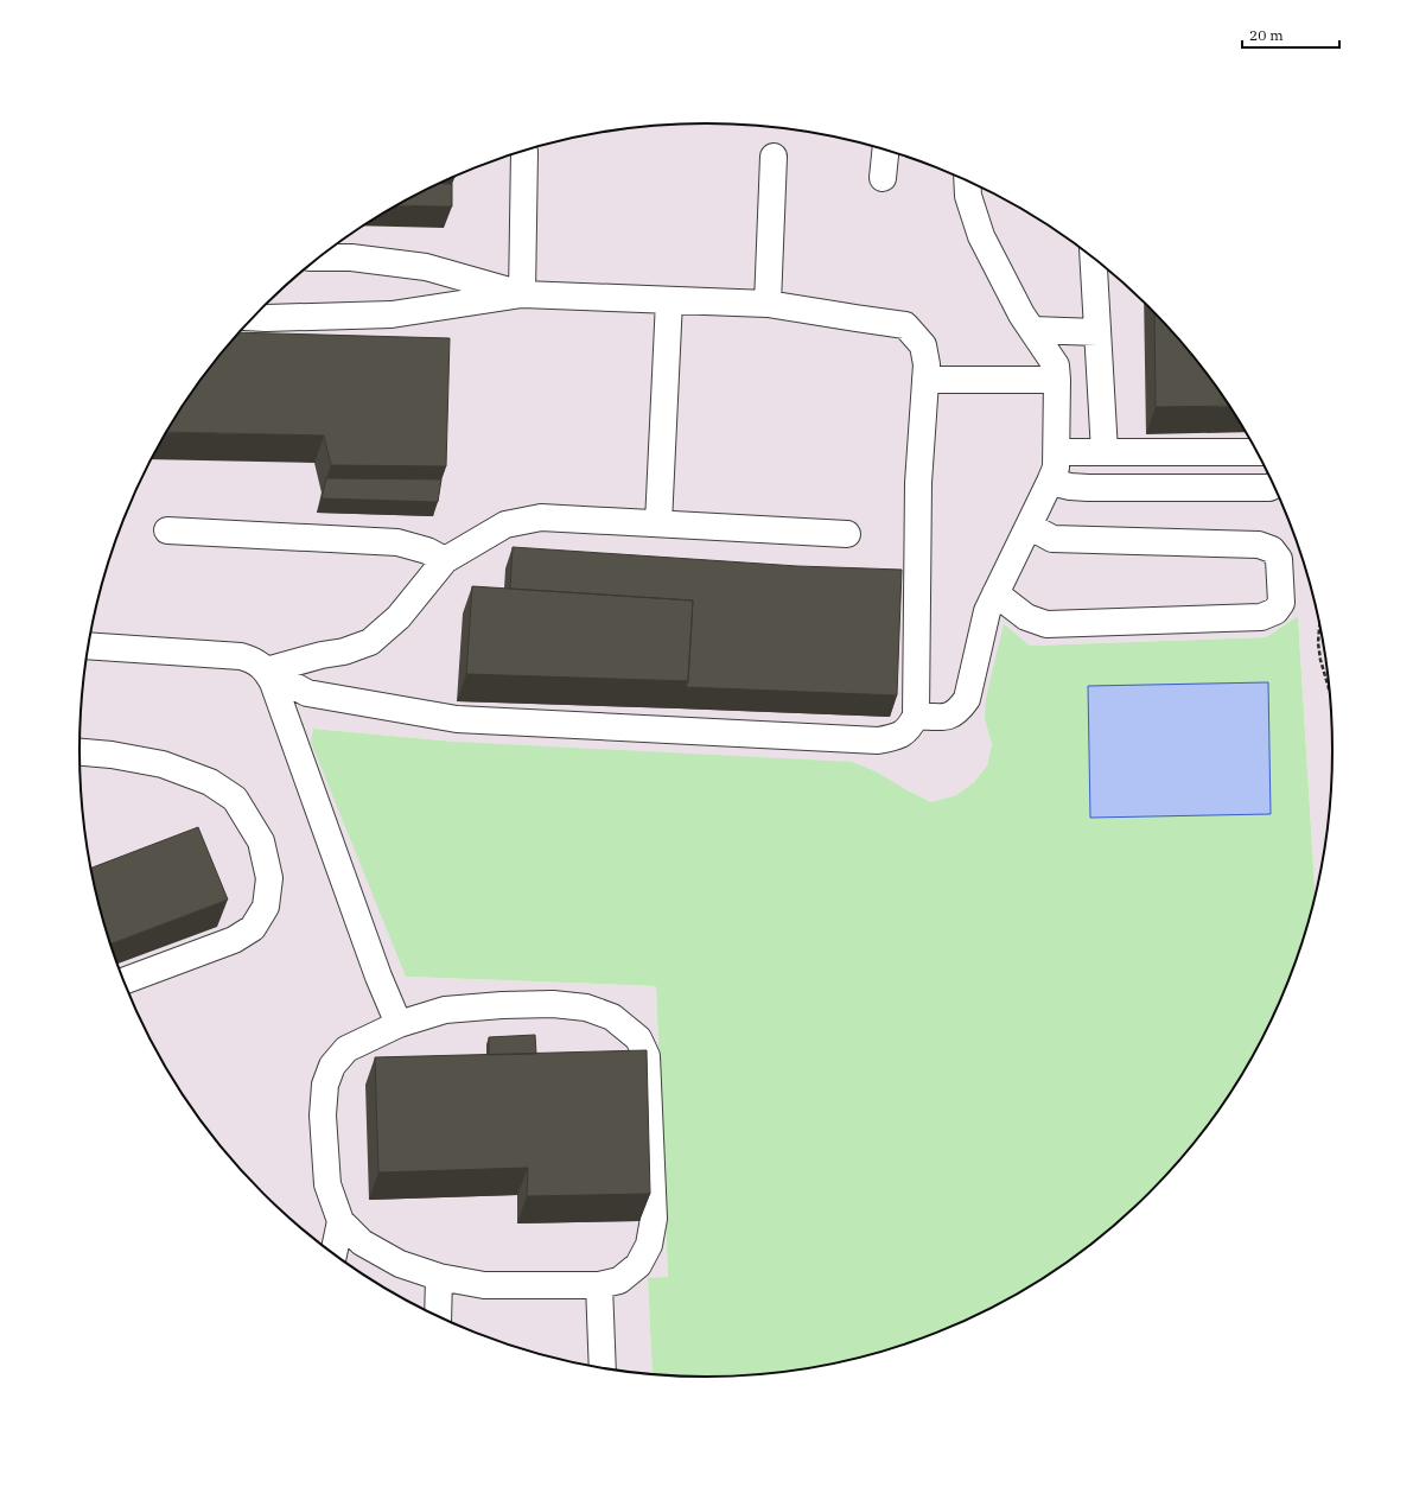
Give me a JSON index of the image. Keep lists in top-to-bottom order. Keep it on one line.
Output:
{"scale_bar":"20 m"}
